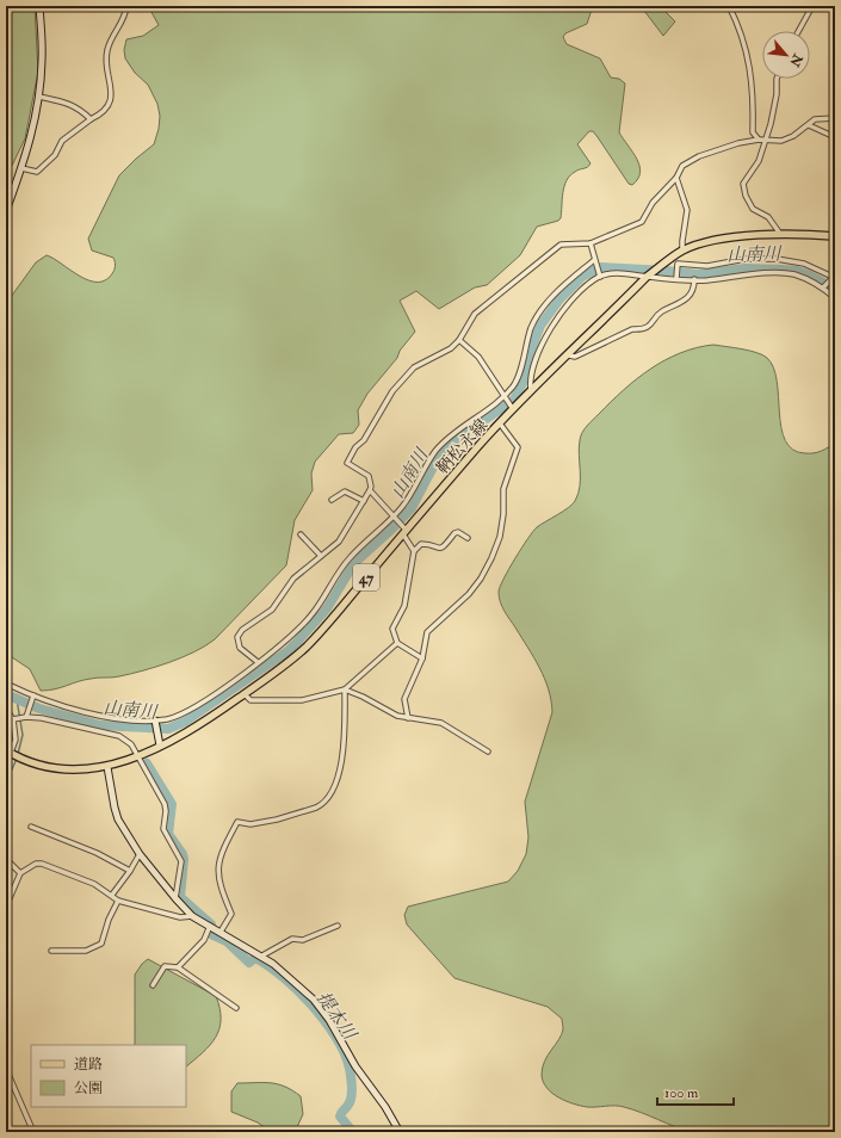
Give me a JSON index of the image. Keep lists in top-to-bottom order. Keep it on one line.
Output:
{"streets":{"main road":["鞆松永線","47"]},"water":["山南川","提木川"],"legend":["道路","公園"],"scale_bar":"100 m","north":"bottom right"}
